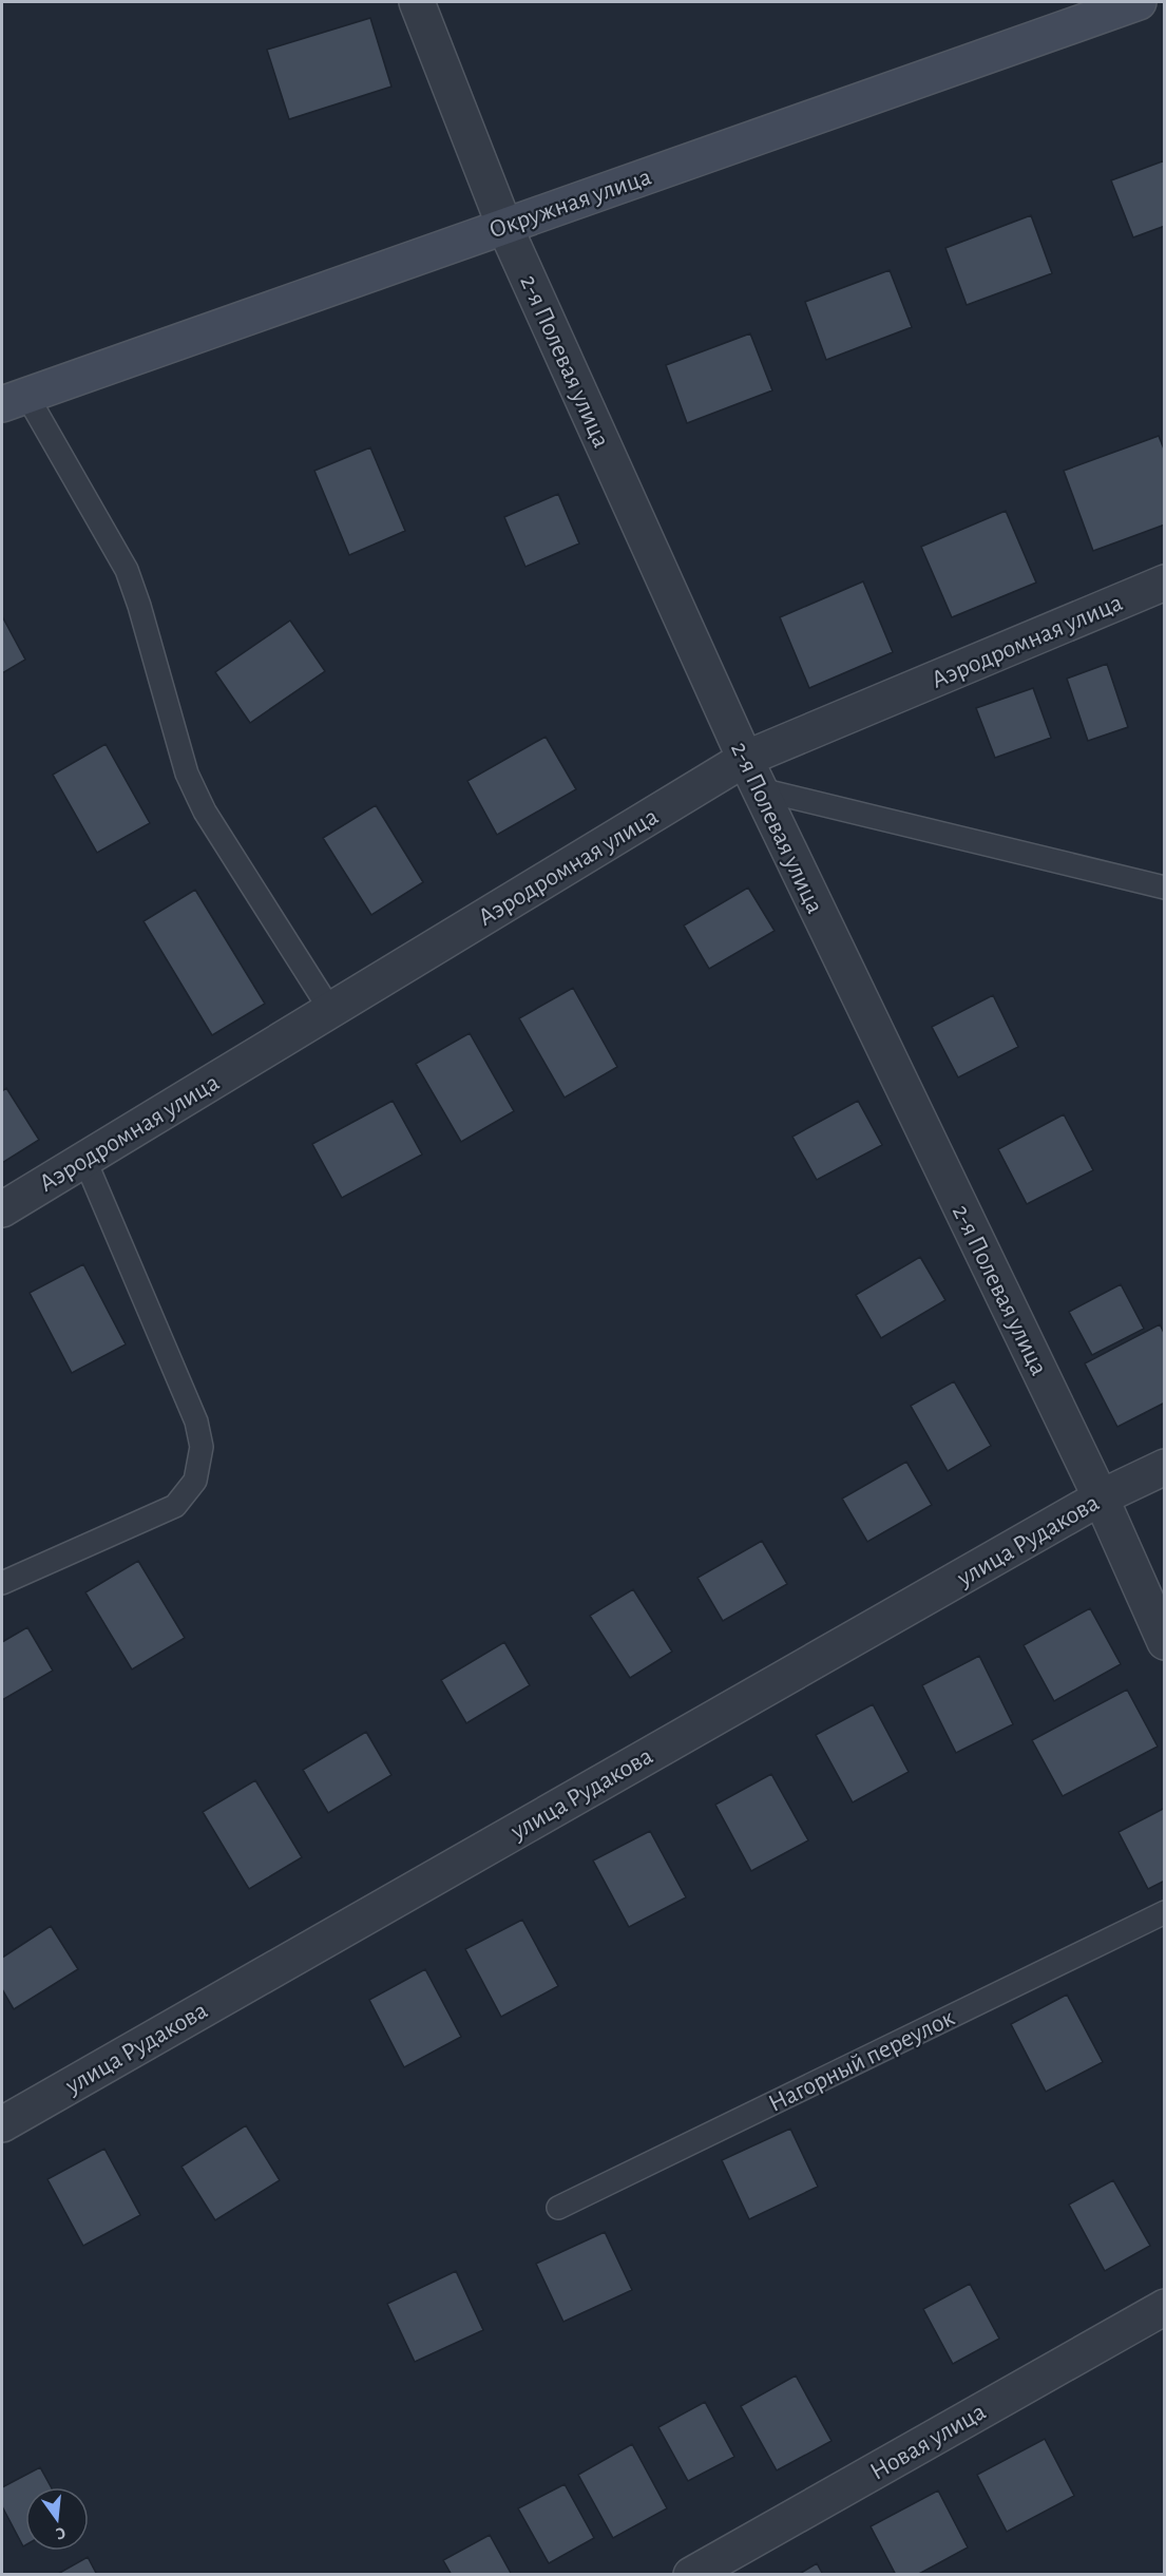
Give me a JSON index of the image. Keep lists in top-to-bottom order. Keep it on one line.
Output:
{"streets":{"main road":["Окружная улица"],"street":["2-я Полевая улица","Аэродромная улица","улица Рудакова","Новая улица"],"lane":["Нагорный переулок"]},"crossings":[["Окружная улица","2-я Полевая улица"],["2-я Полевая улица","Аэродромная улица"],["2-я Полевая улица","улица Рудакова"]],"north":"bottom"}
